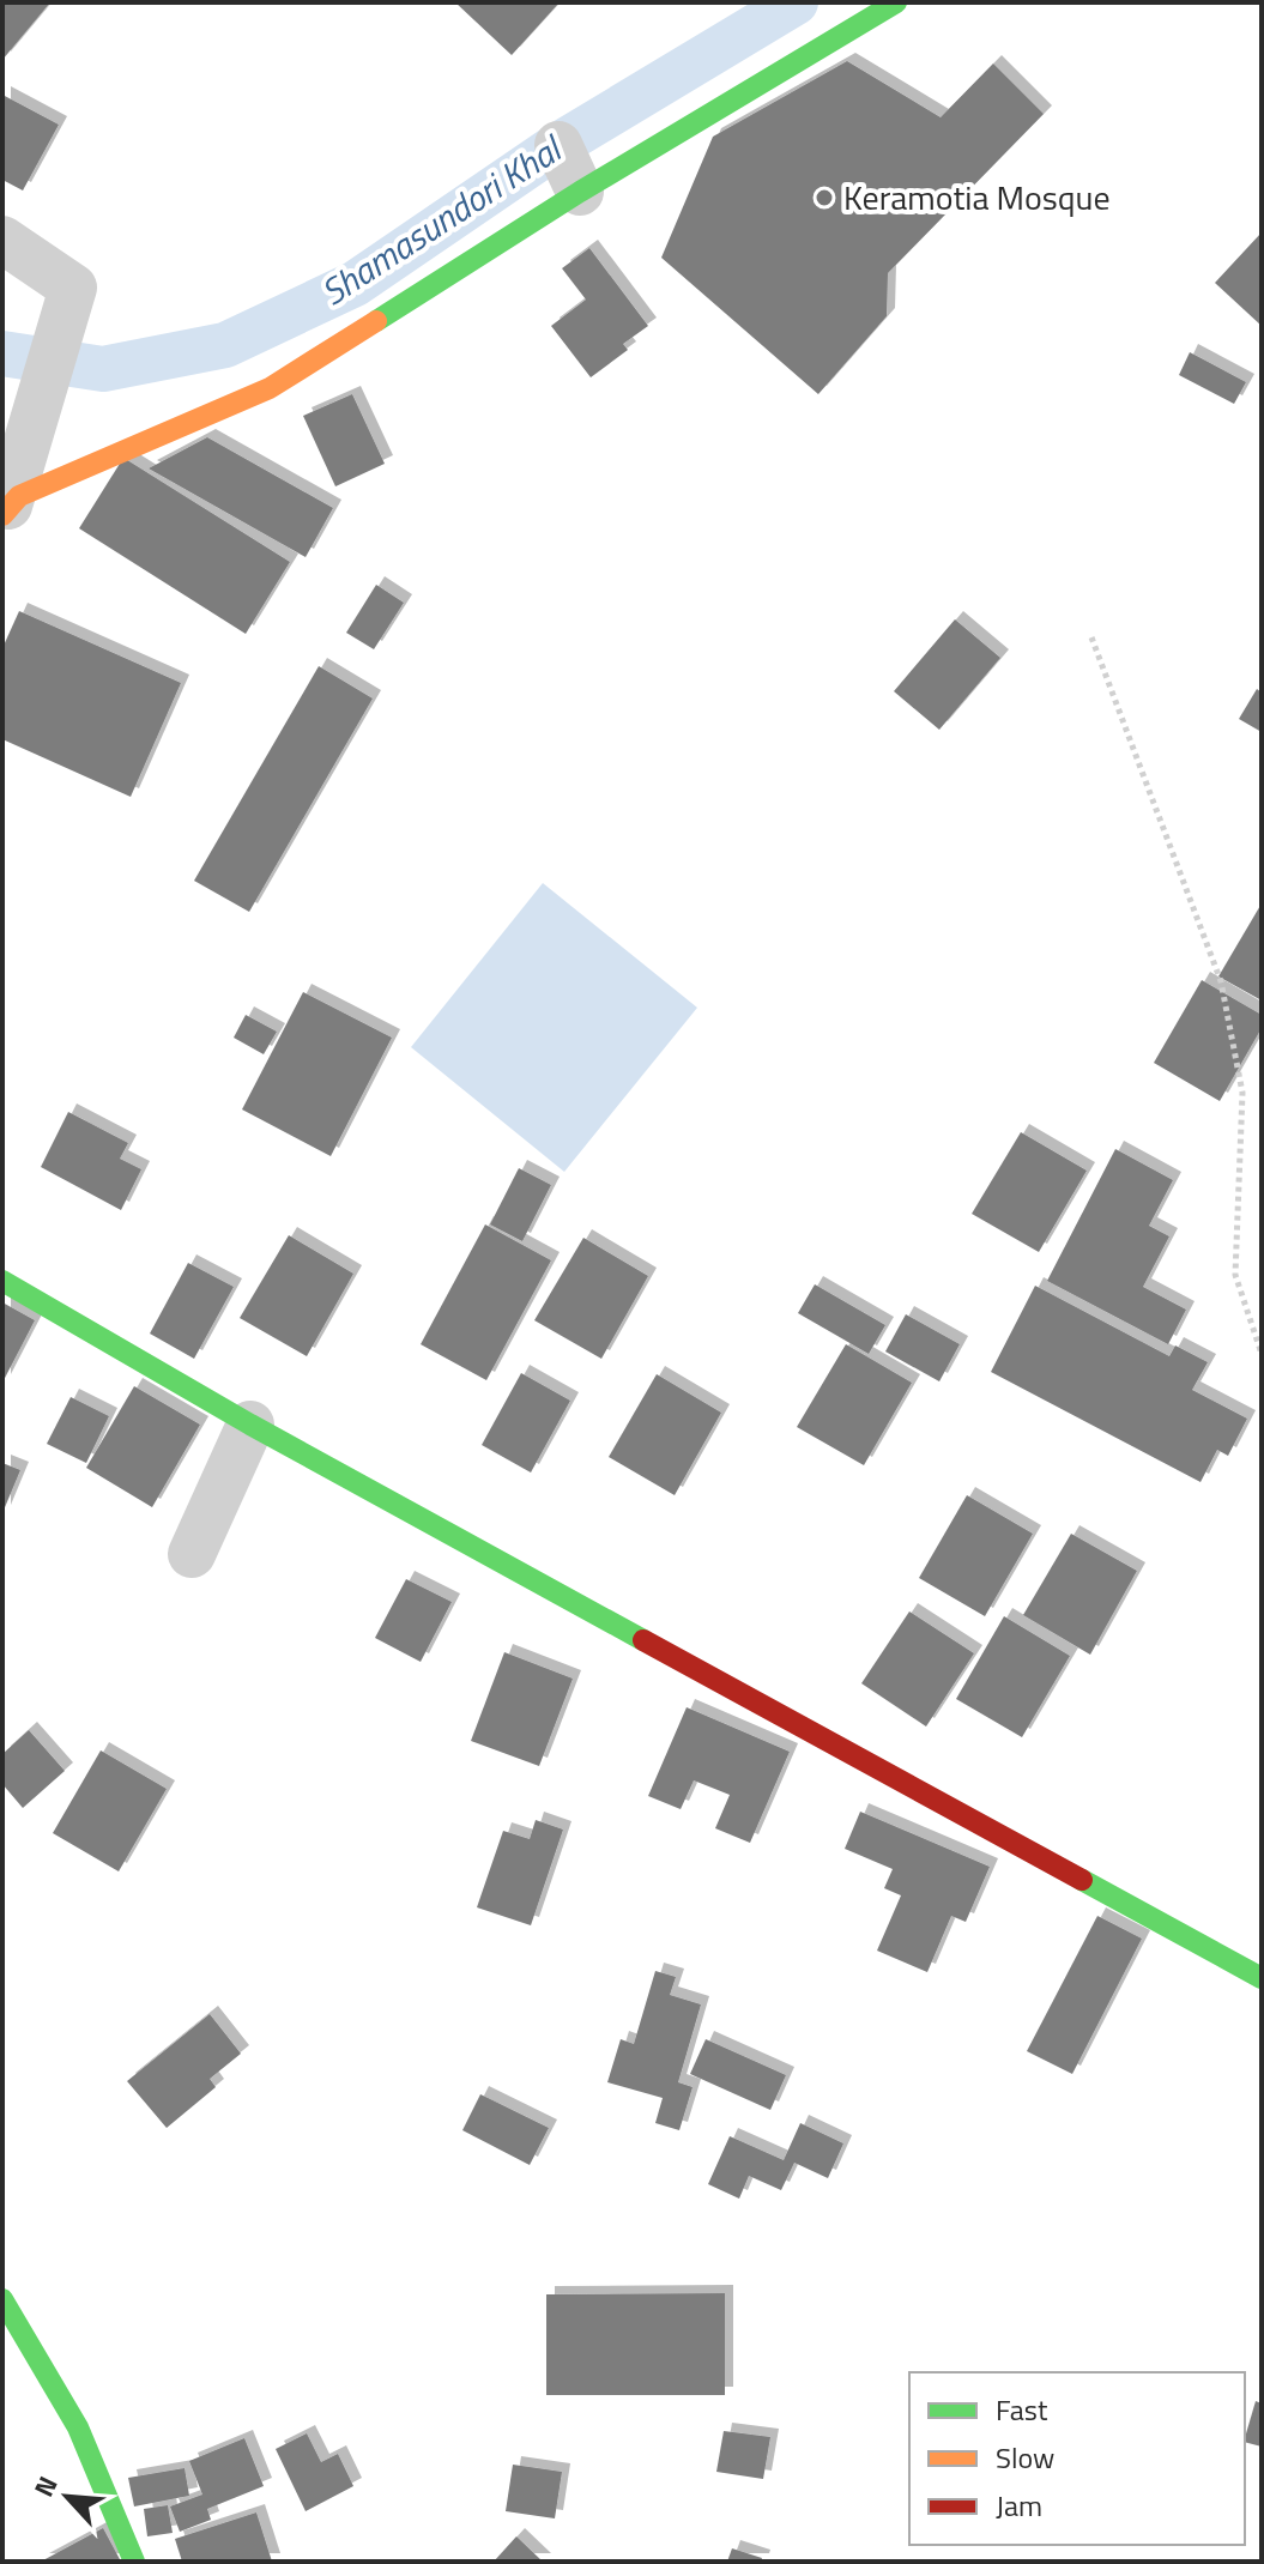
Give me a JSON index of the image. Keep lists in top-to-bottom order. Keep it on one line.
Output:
{"water":["Shamasundori Khal"],"places":["Keramotia Mosque"],"legend":["Fast","Slow","Jam"],"north":"top left"}
